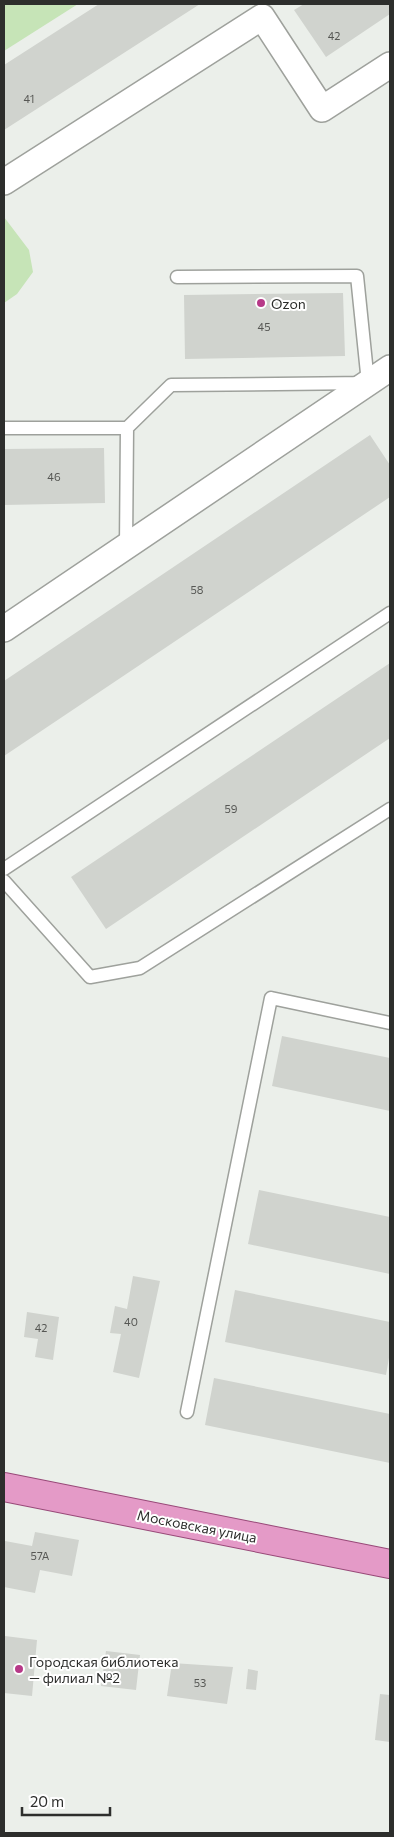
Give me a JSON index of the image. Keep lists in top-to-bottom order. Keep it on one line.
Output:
{"streets":{"main road":["Московская улица"]},"places":["Ozon","Городская библиотека — филиал №2"],"house_numbers":["42","41","45","46","58","59","40","42","57А","53"],"scale_bar":"20 m"}
